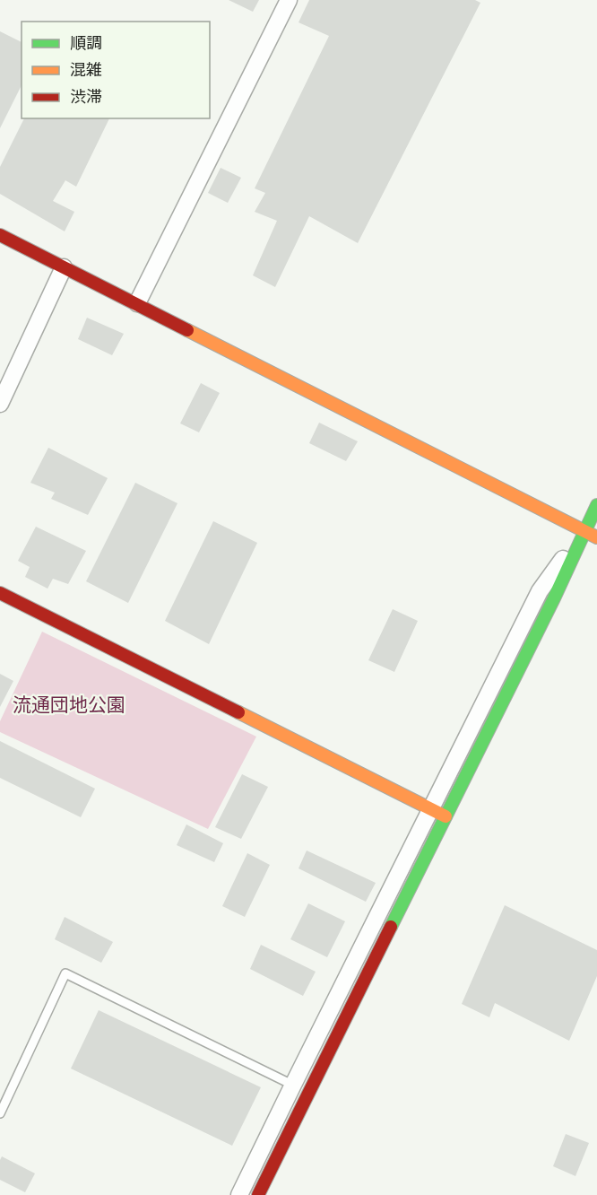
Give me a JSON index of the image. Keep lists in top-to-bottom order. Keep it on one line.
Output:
{"parks":["流通団地公園"],"legend":["順調","混雑","渋滞"]}
